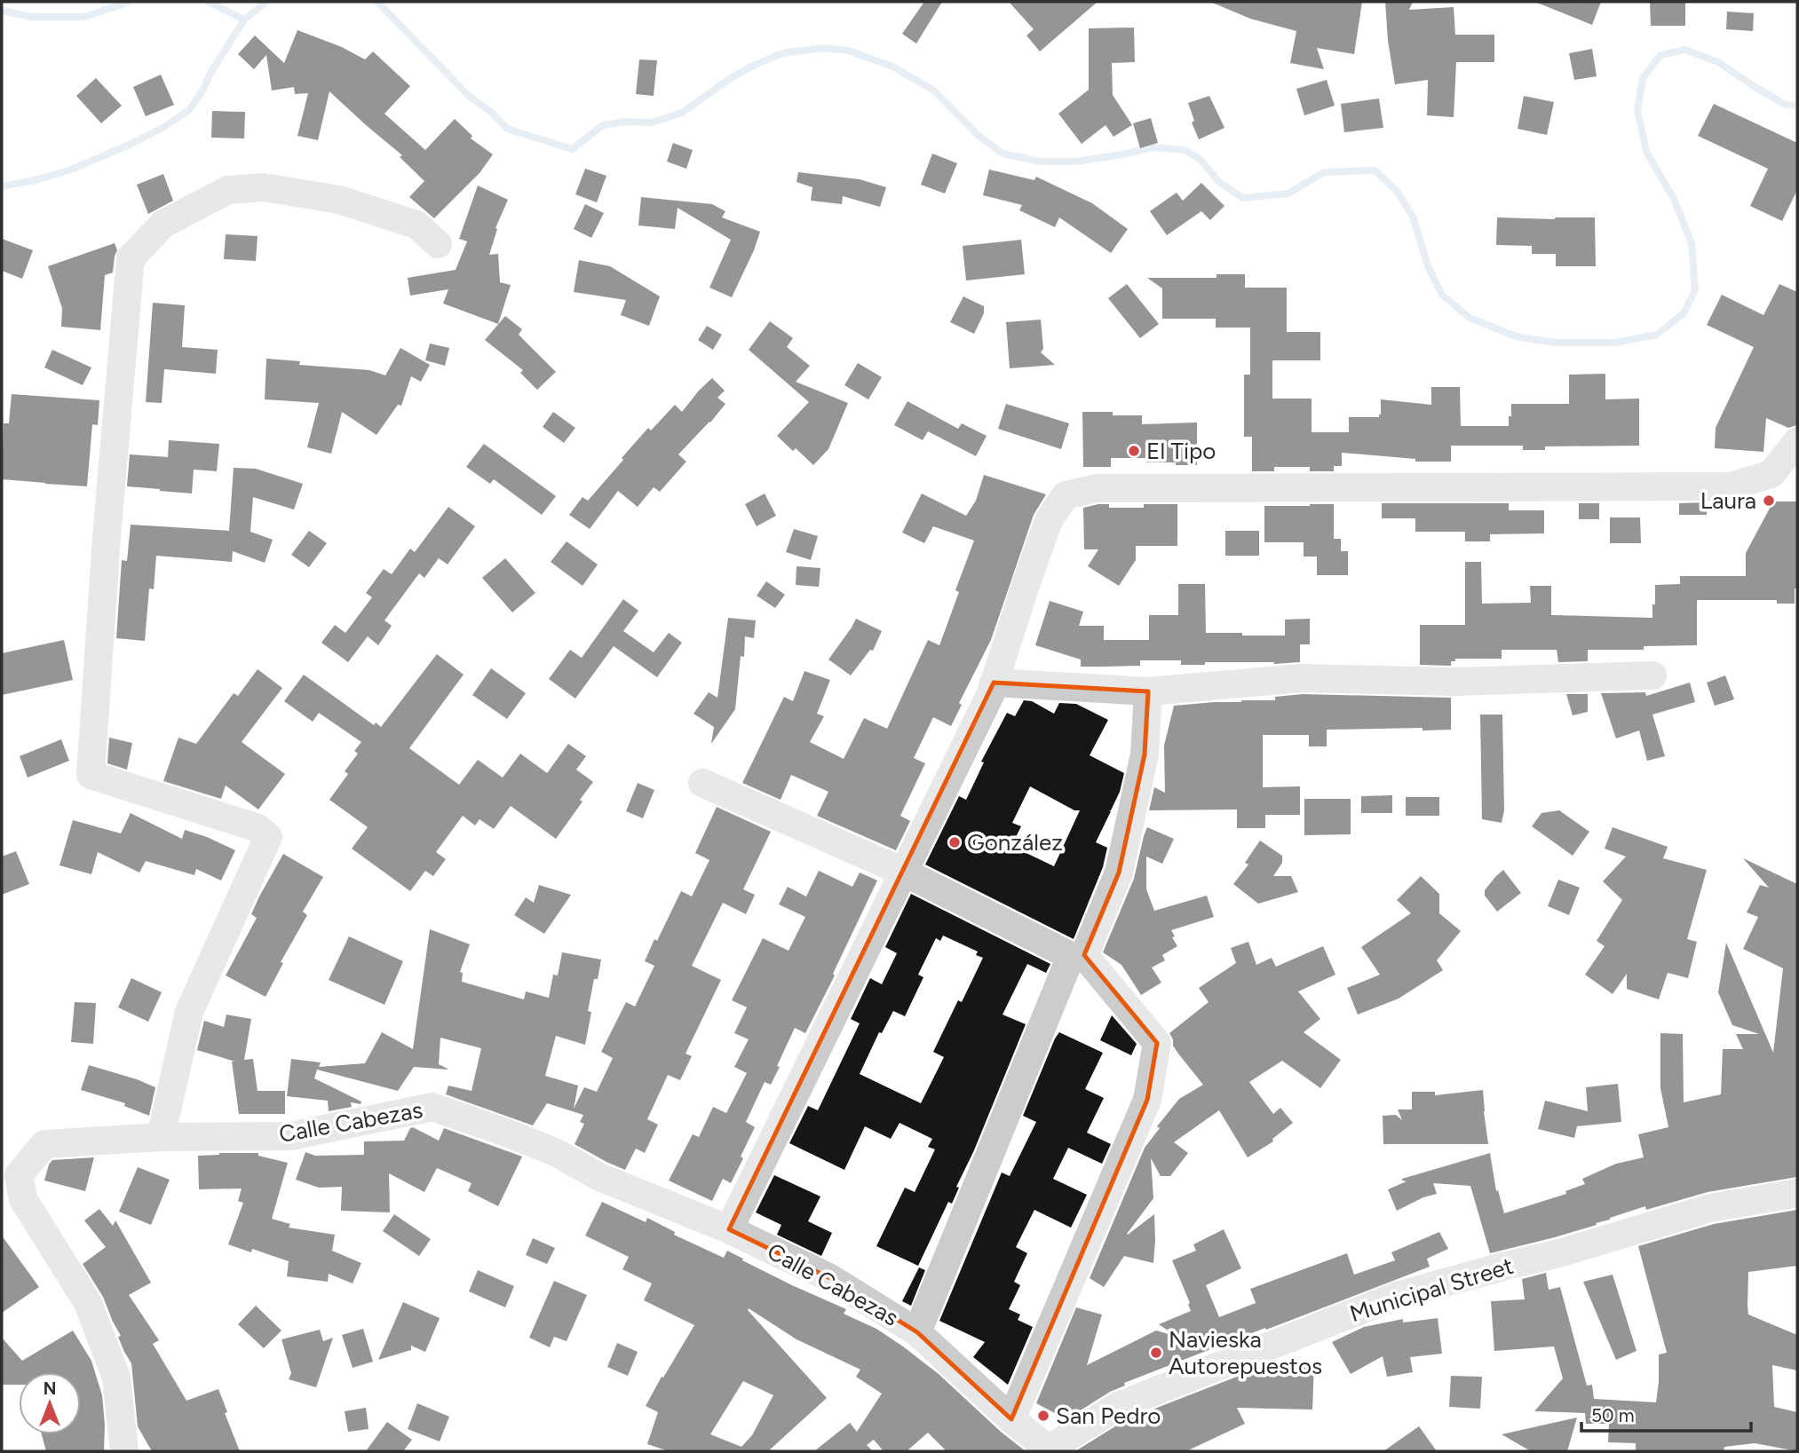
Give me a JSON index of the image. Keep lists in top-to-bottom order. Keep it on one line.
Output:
{"streets":{"street":["Calle Cabezas","Municipal Street"]},"crossings":[["Calle Cabezas","Municipal Street"]],"places":["El Tipo","Laura","González","Navieska Autorepuestos","San Pedro"],"scale_bar":"50 m","north":"top"}
